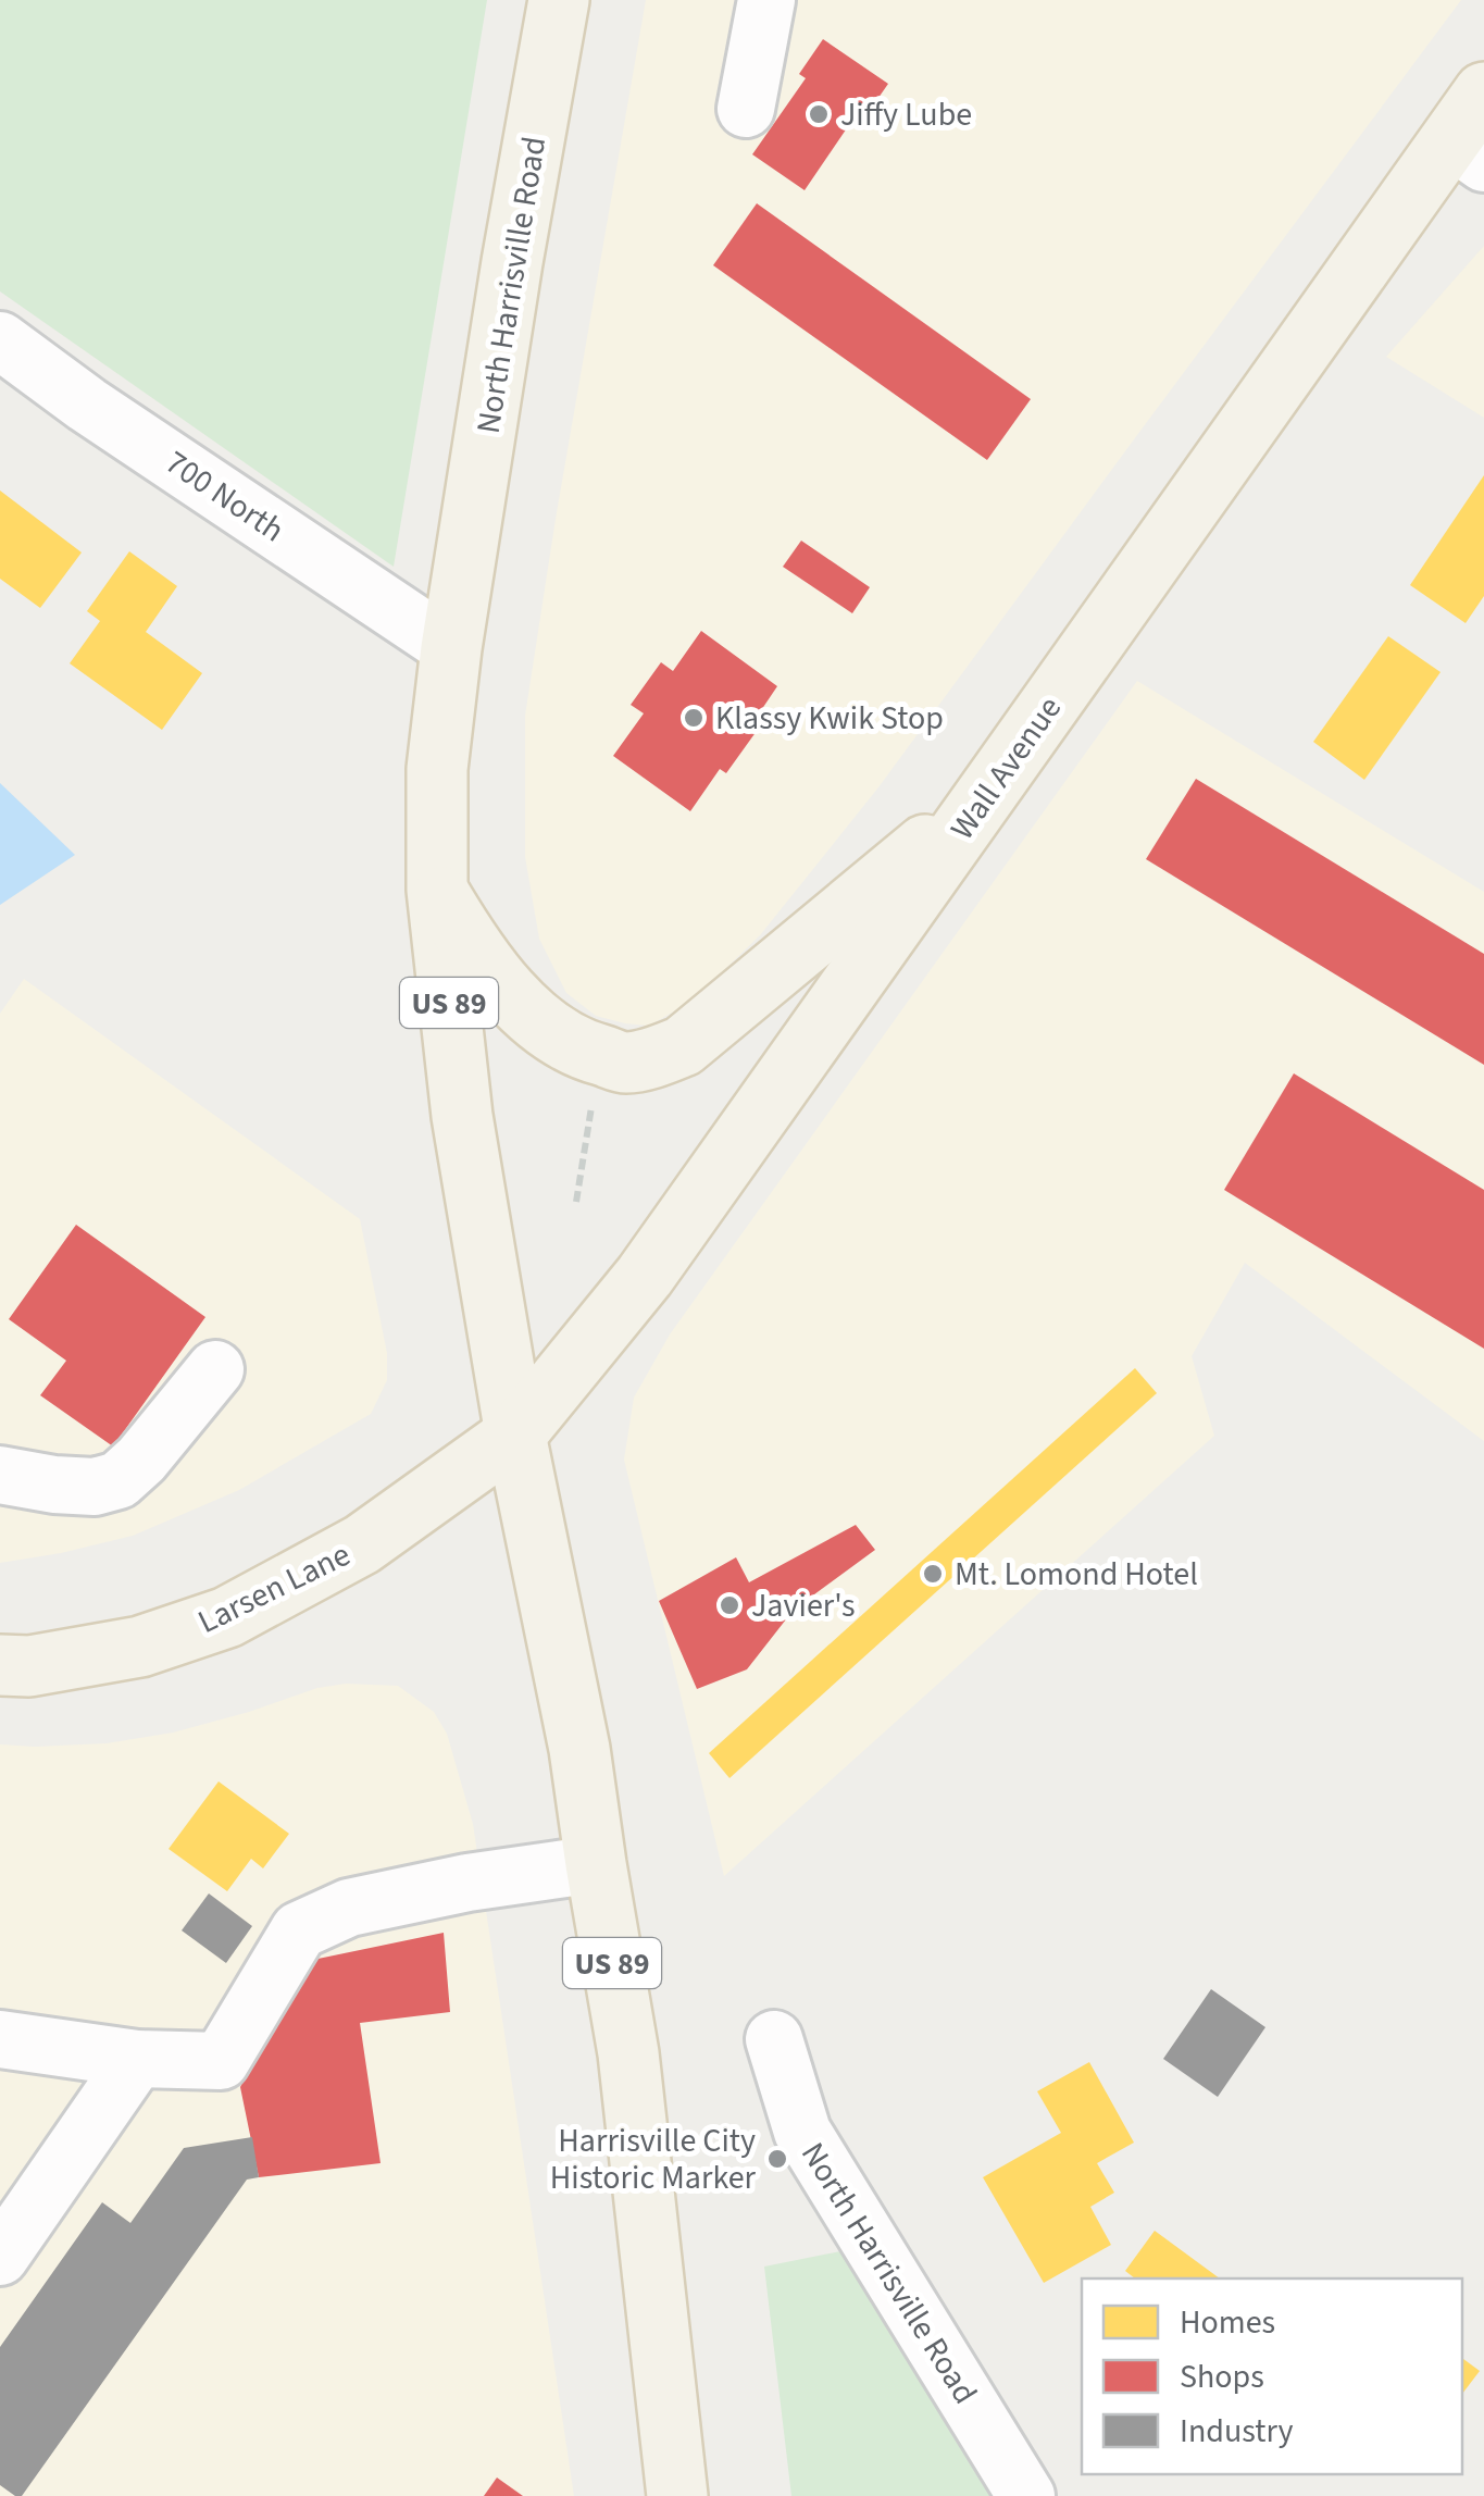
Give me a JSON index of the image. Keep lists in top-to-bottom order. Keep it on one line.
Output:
{"streets":{"main road":["North Harrisville Road","Wall Avenue","US 89","Larsen Lane"],"street":["700 North"]},"crossings":[["North Harrisville Road","700 North"],["North Harrisville Road","US 89"],["700 North","US 89"],["Wall Avenue","US 89"],["Wall Avenue","Larsen Lane"],["US 89","Larsen Lane"]],"places":["Jiffy Lube","Klassy Kwik Stop","Mt. Lomond Hotel","Javier's","Harrisville City Historic Marker"],"legend":["Homes","Shops","Industry"]}
